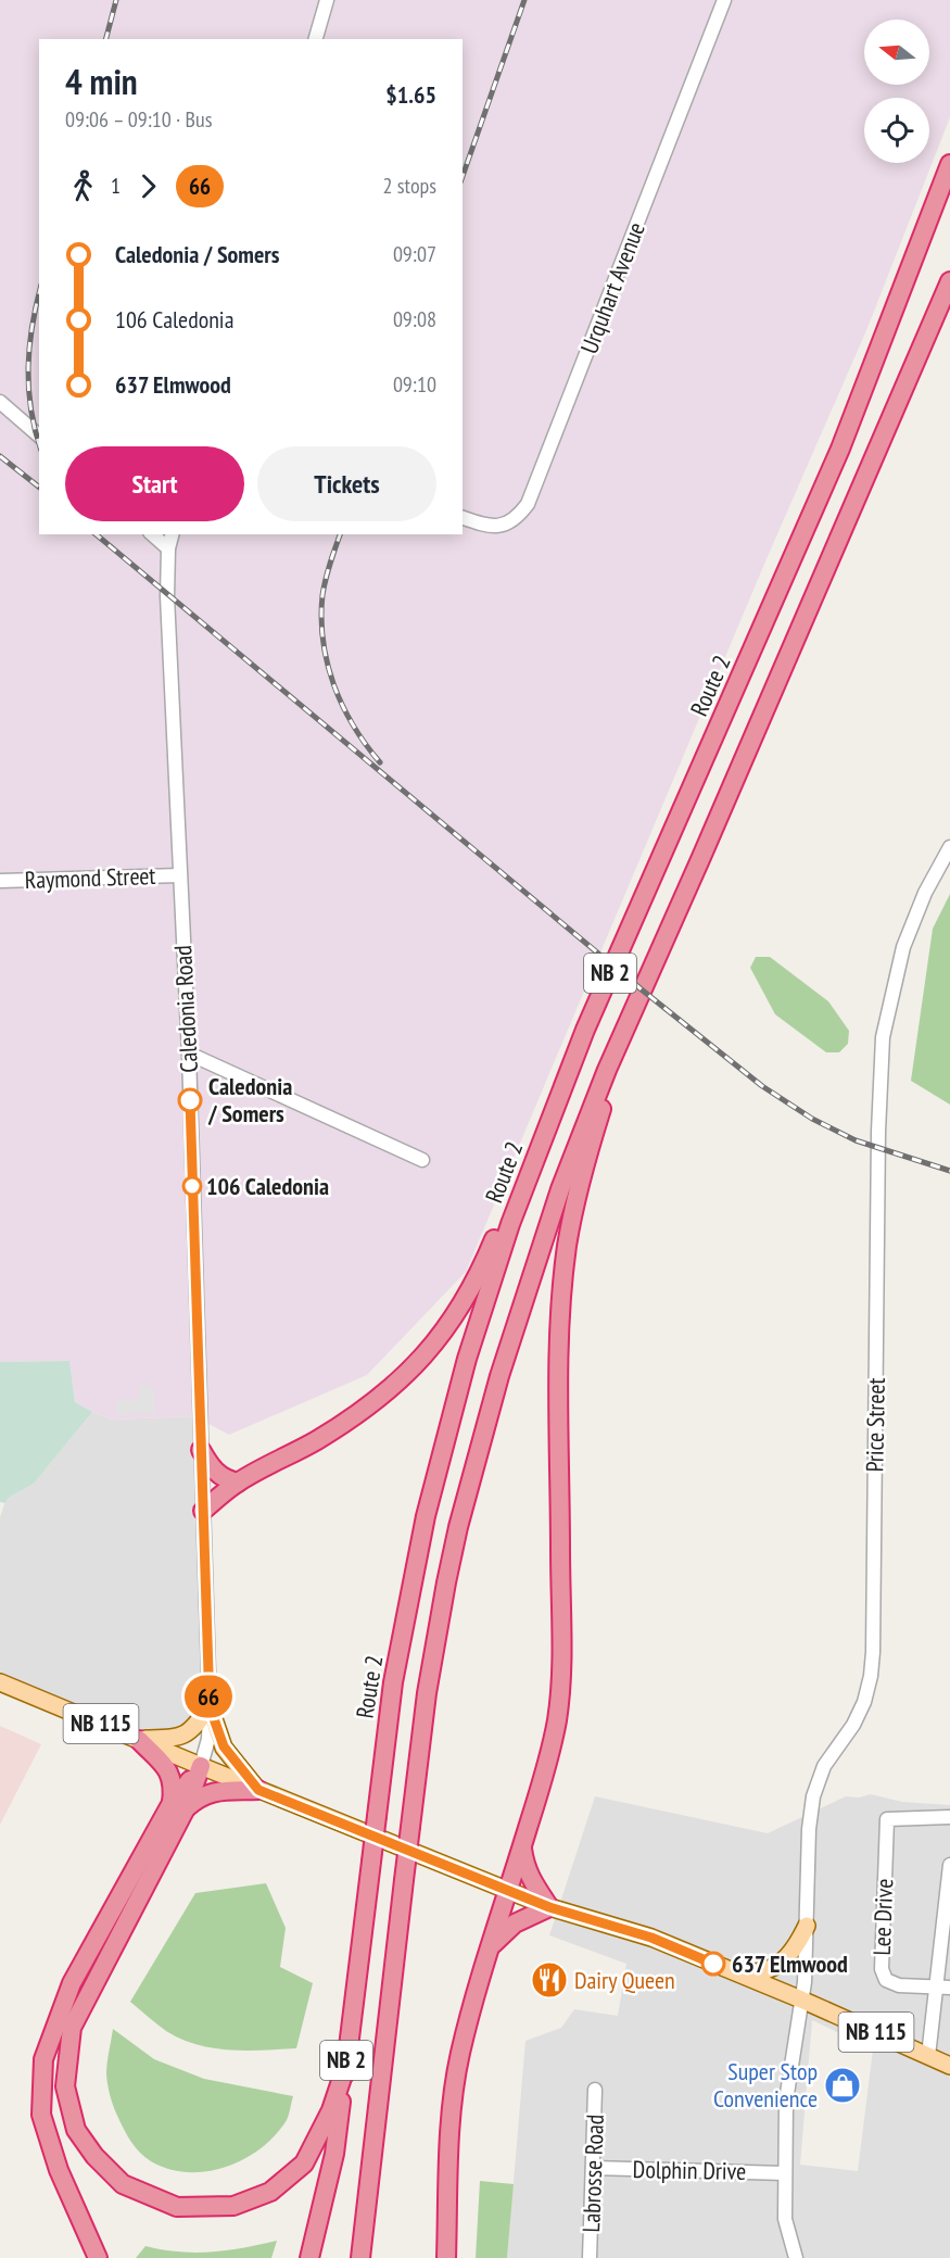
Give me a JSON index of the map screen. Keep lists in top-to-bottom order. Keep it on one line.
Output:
{"streets":{"highway":["Route 2","NB 2"],"main road":["NB 115"],"street":["Urquhart Avenue","Raymond Street","Caledonia Road","Price Street","Lee Drive","Dolphin Drive","Labrosse Road"]},"crossings":[["Raymond Street","Caledonia Road"],["Caledonia Road","NB 115"],["Price Street","NB 115"],["Price Street","Dolphin Drive"],["Dolphin Drive","Labrosse Road"]],"places":{"other":["Caledonia / Somers","106 Caledonia","637 Elmwood"],"restaurant":["Dairy Queen"],"shop":["Super Stop Convenience"]},"lines":["bus line 66"],"north":"left","page":{"on_map":"66","heading":["4 min","09:06 – 09:10 · Bus","$1.65"],"legs":["1","66","2 stops"],"list":[{"name":"Caledonia / Somers","value":"09:07"},{"name":"106 Caledonia","value":"09:08"},{"name":"637 Elmwood","value":"09:10"}],"buttons":["Start","Tickets"]}}
